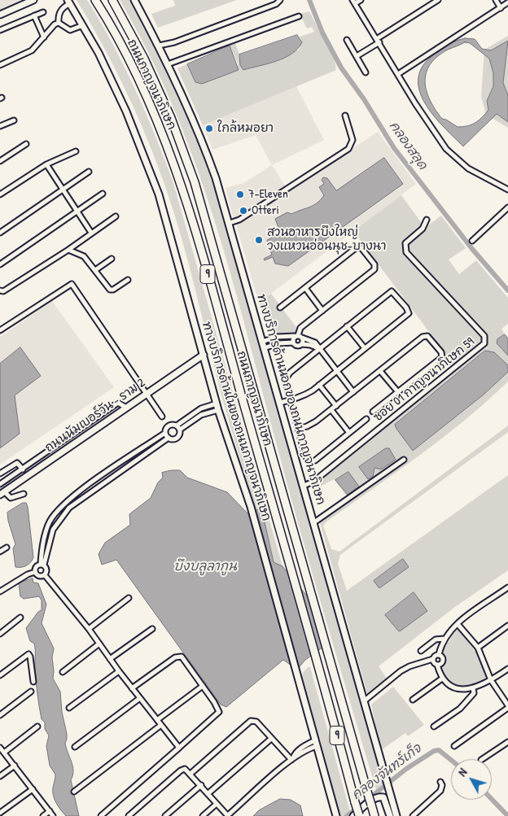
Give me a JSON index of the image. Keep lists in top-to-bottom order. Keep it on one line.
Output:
{"streets":{"highway":["ถนนกาญจนาภิเษก","9"],"main road":["ทางบริการด้านนอกของถนนกาญจนาภิเษก","ถนนนัมเบอร์วัน - ราม 2","ทางบริการด้านในของถนนกาญจนาภิเษก"],"street":["ซอย 01 กาญจนาภิเษก 59"]},"crossings":[["ซอย 01 กาญจนาภิเษก 59","ทางบริการด้านนอกของถนนกาญจนาภิเษก"],["ถนนนัมเบอร์วัน - ราม 2","ทางบริการด้านในของถนนกาญจนาภิเษก"]],"water":["คลองสลุด","บึงบลูลากูน","คลองจันทร์เก็จ"],"places":["ใกล้หมอยา","7-Eleven","Otteri","สวนอาหารบึงใหญ่ วงแหวนอ่อนนุช-บางนา"],"north":"top left"}
